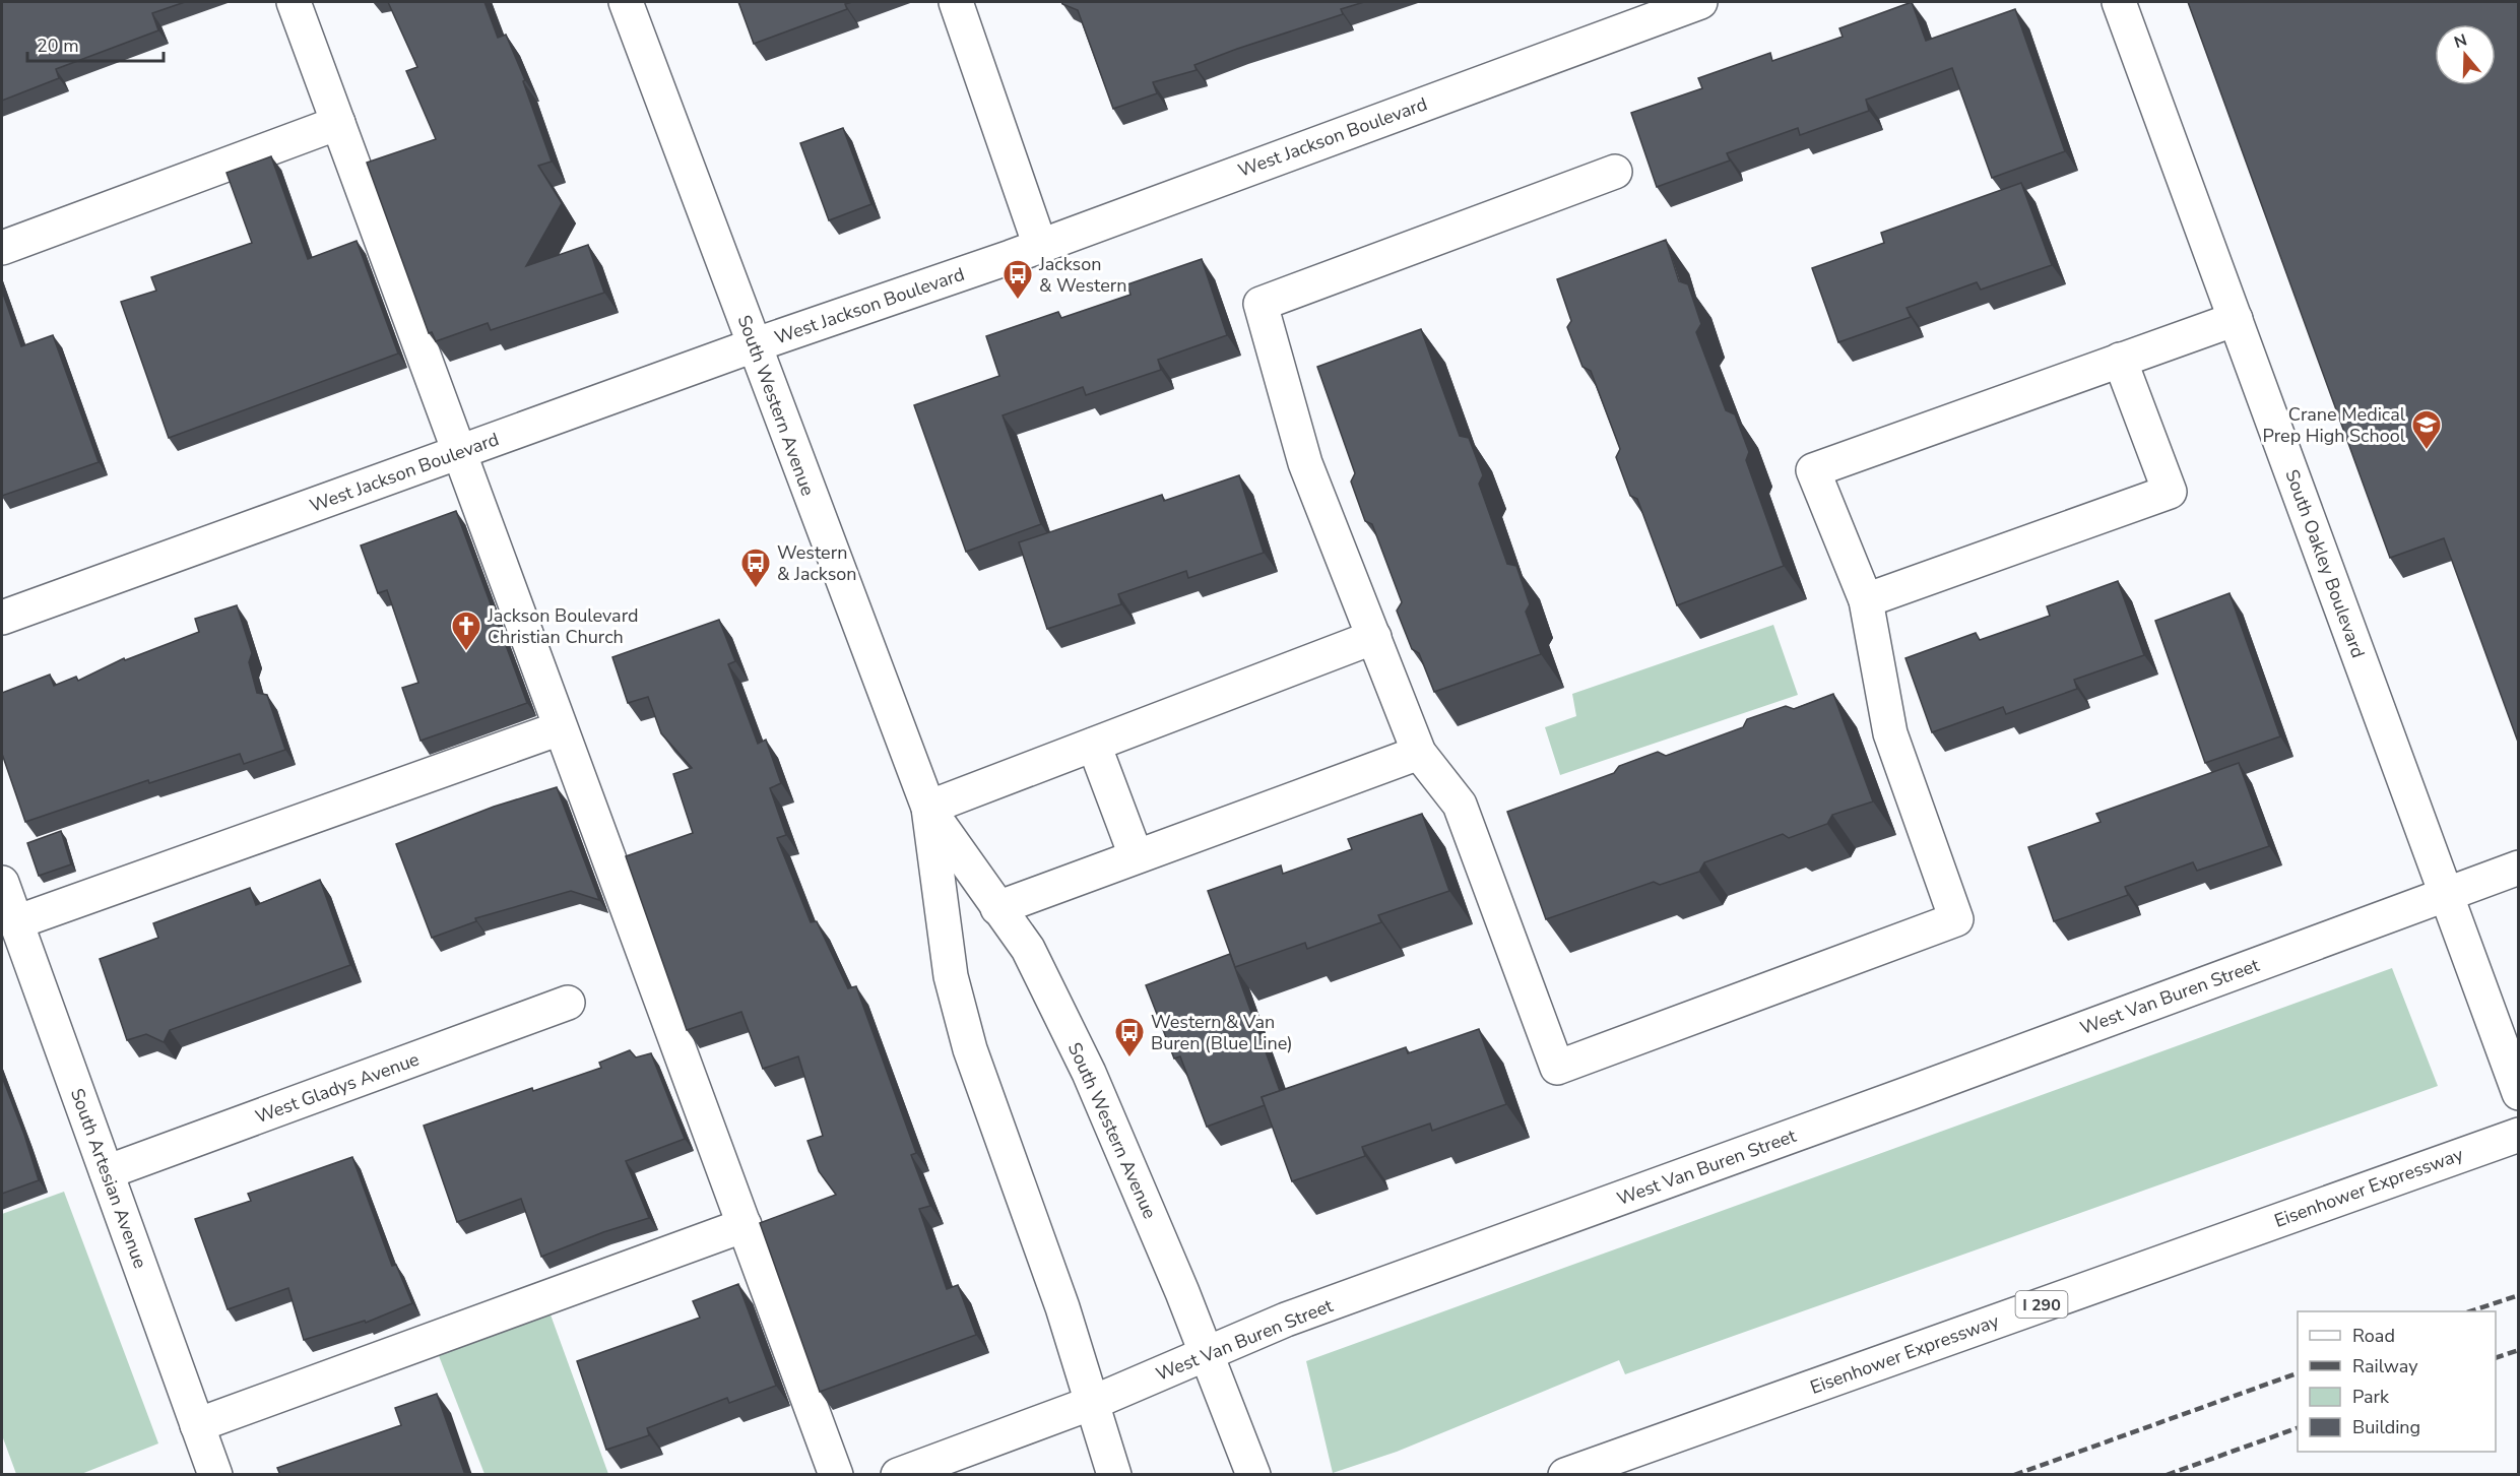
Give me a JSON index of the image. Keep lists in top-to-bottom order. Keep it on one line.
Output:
{"streets":{"main road":["West Jackson Boulevard","South Western Avenue","South Oakley Boulevard","West Van Buren Street","West Gladys Avenue","South Artesian Avenue","Eisenhower Expressway","I 290"]},"crossings":[["West Jackson Boulevard","South Western Avenue"],["South Western Avenue","West Van Buren Street"],["South Oakley Boulevard","West Van Buren Street"],["West Gladys Avenue","South Artesian Avenue"]],"places":{"bus stop":["Jackson & Western","Western & Jackson","Western & Van Buren (Blue Line)"],"school or university":["Crane Medical Prep High School"],"church":["Jackson Boulevard Christian Church"]},"legend":["Road","Railway","Park","Building"],"scale_bar":"20 m","north":"top"}
